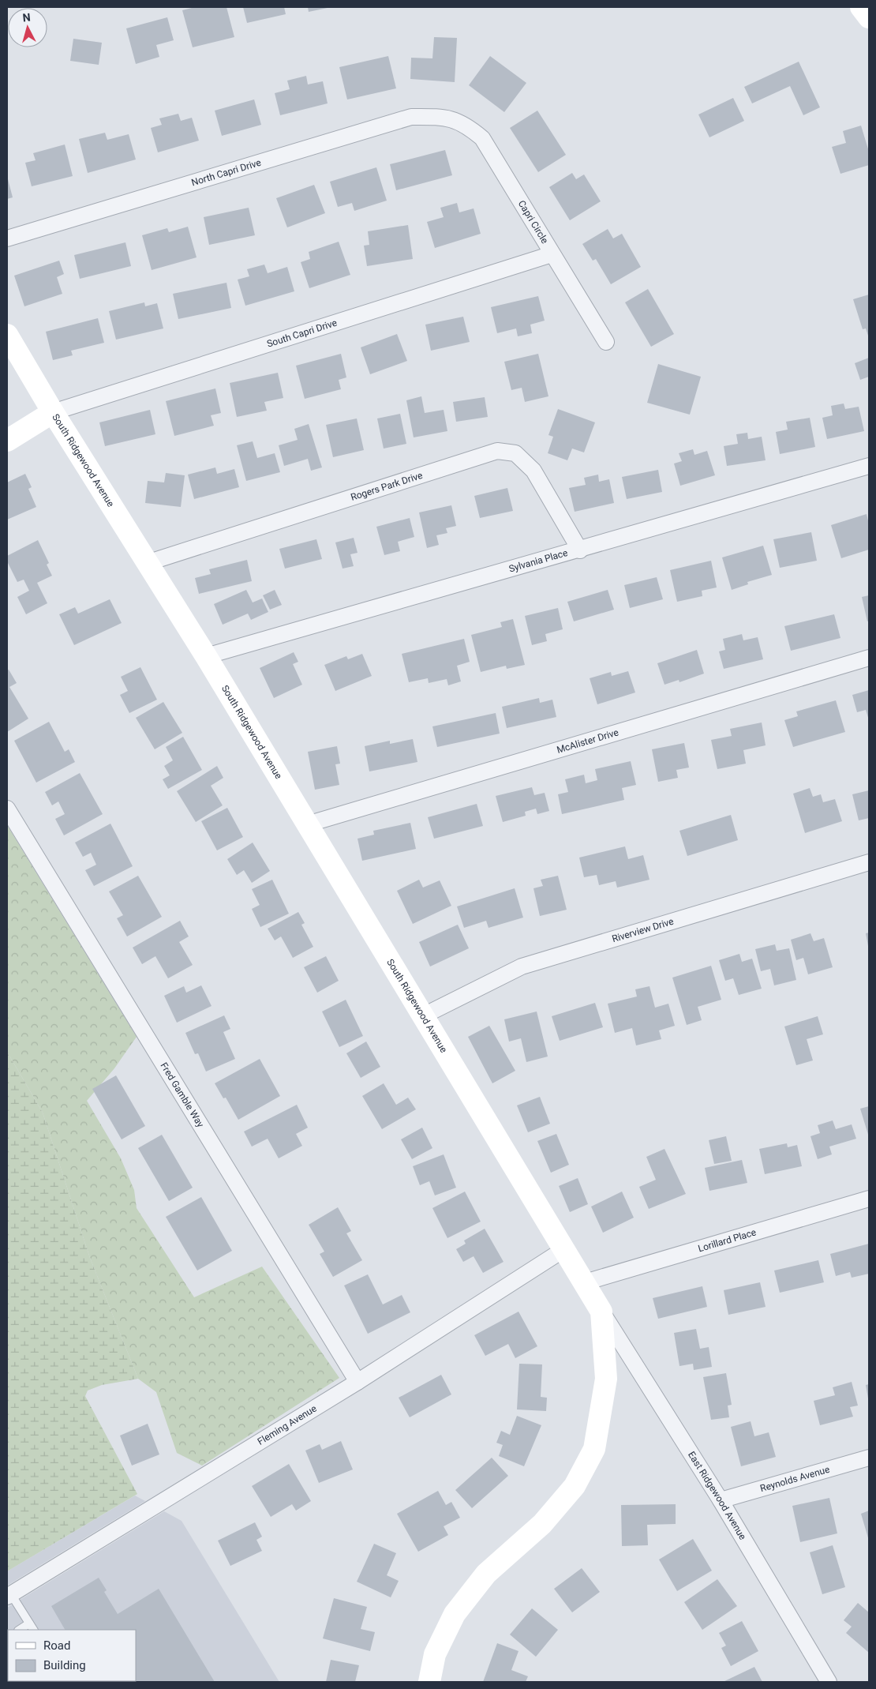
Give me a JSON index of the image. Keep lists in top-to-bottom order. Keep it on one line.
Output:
{"streets":{"street":["North Capri Drive","Capri Circle","South Capri Drive","South Ridgewood Avenue","Rogers Park Drive","Sylvania Place","McAlister Drive","Riverview Drive","Fred Gamble Way","Lorillard Place","Fleming Avenue","Reynolds Avenue","East Ridgewood Avenue"]},"crossings":[["North Capri Drive","Capri Circle"],["Capri Circle","South Capri Drive"],["South Capri Drive","South Ridgewood Avenue"],["South Ridgewood Avenue","Rogers Park Drive"],["South Ridgewood Avenue","Sylvania Place"],["South Ridgewood Avenue","McAlister Drive"],["South Ridgewood Avenue","Riverview Drive"],["South Ridgewood Avenue","Lorillard Place"],["South Ridgewood Avenue","Fleming Avenue"],["South Ridgewood Avenue","East Ridgewood Avenue"],["Rogers Park Drive","Sylvania Place"],["Fred Gamble Way","Fleming Avenue"],["Reynolds Avenue","East Ridgewood Avenue"]],"legend":["Road","Building"],"north":"top"}
